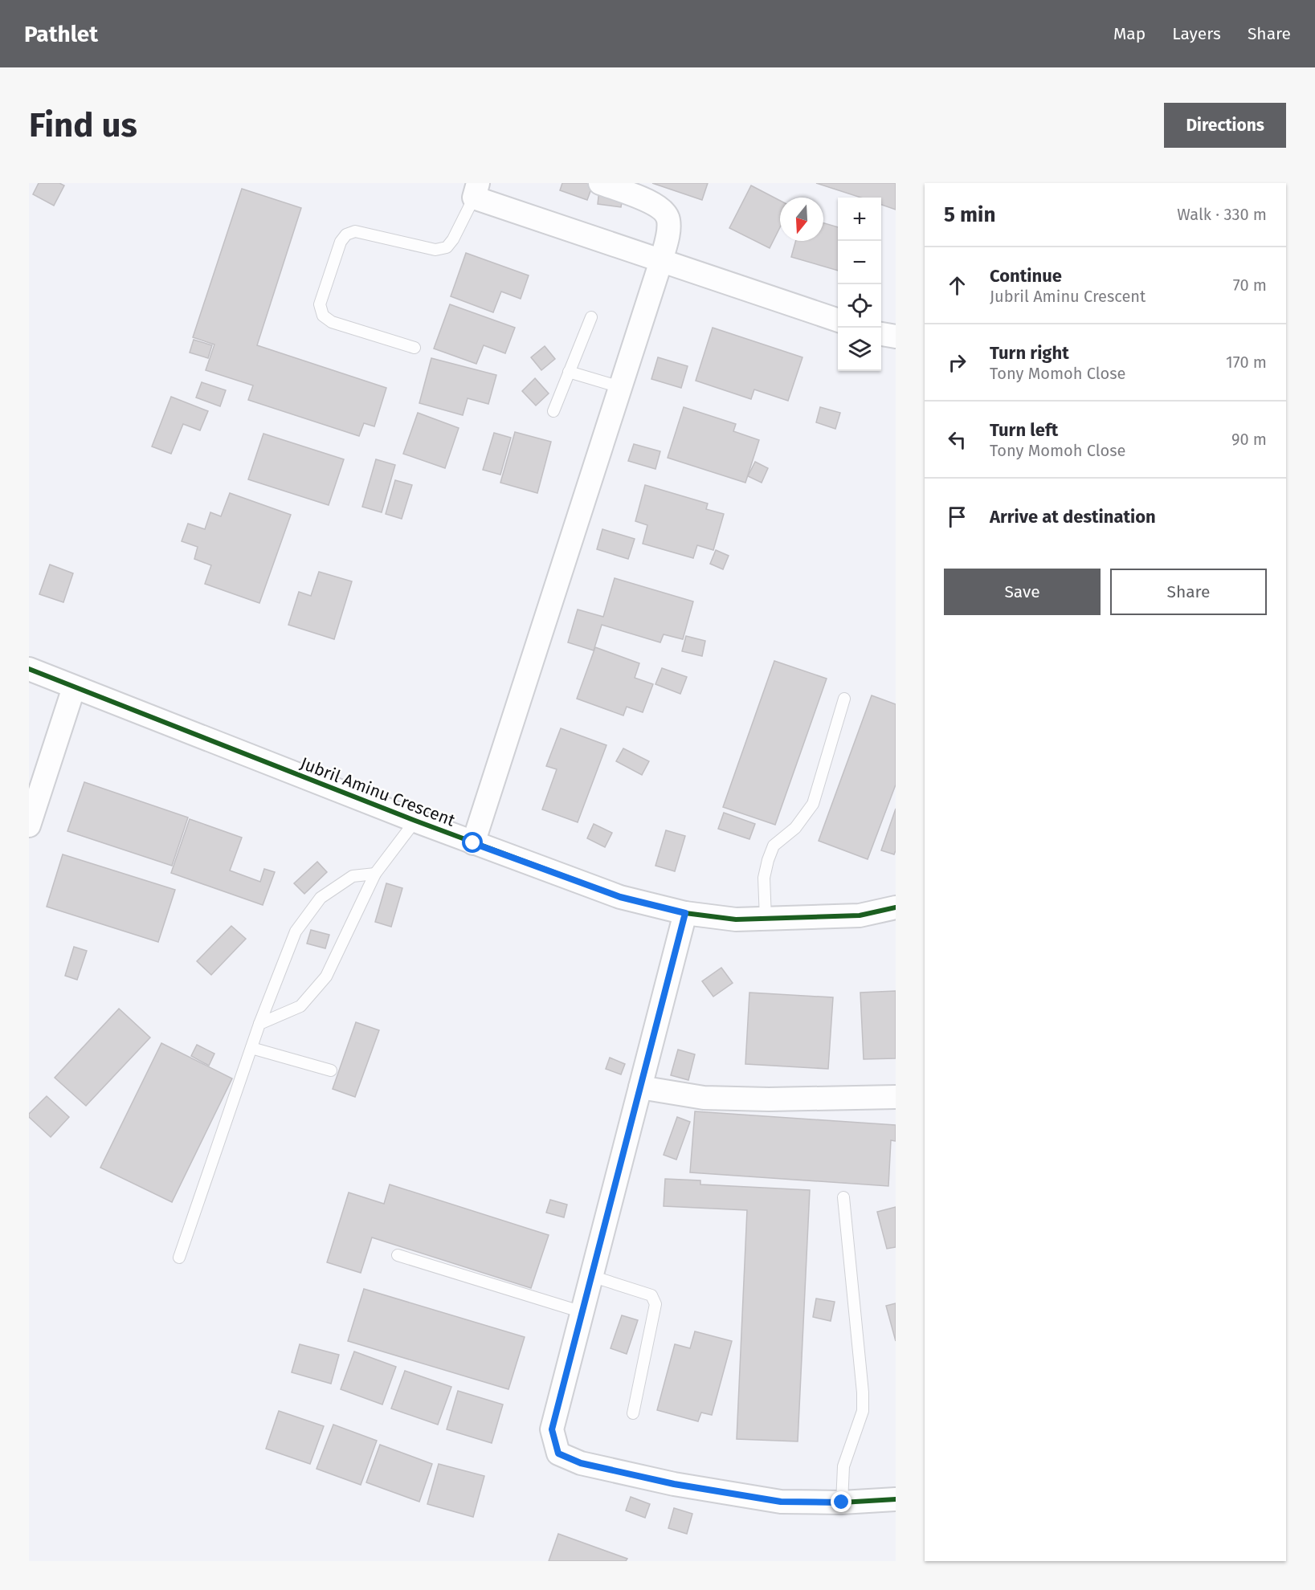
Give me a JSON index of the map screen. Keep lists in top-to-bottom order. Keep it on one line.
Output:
{"streets":{"street":["Jubril Aminu Crescent"]},"north":"bottom","page":{"header":"Pathlet","nav":["Map","Layers","Share"],"buttons":["Directions",["Save","Share"]],"title":"Find us","heading":["5 min","Walk · 330 m"],"map_buttons":["+","−"],"list":[["Continue","Jubril Aminu Crescent","70 m"],["Turn right","Tony Momoh Close","170 m"],["Turn left","Tony Momoh Close","90 m"],"Arrive at destination"]}}
